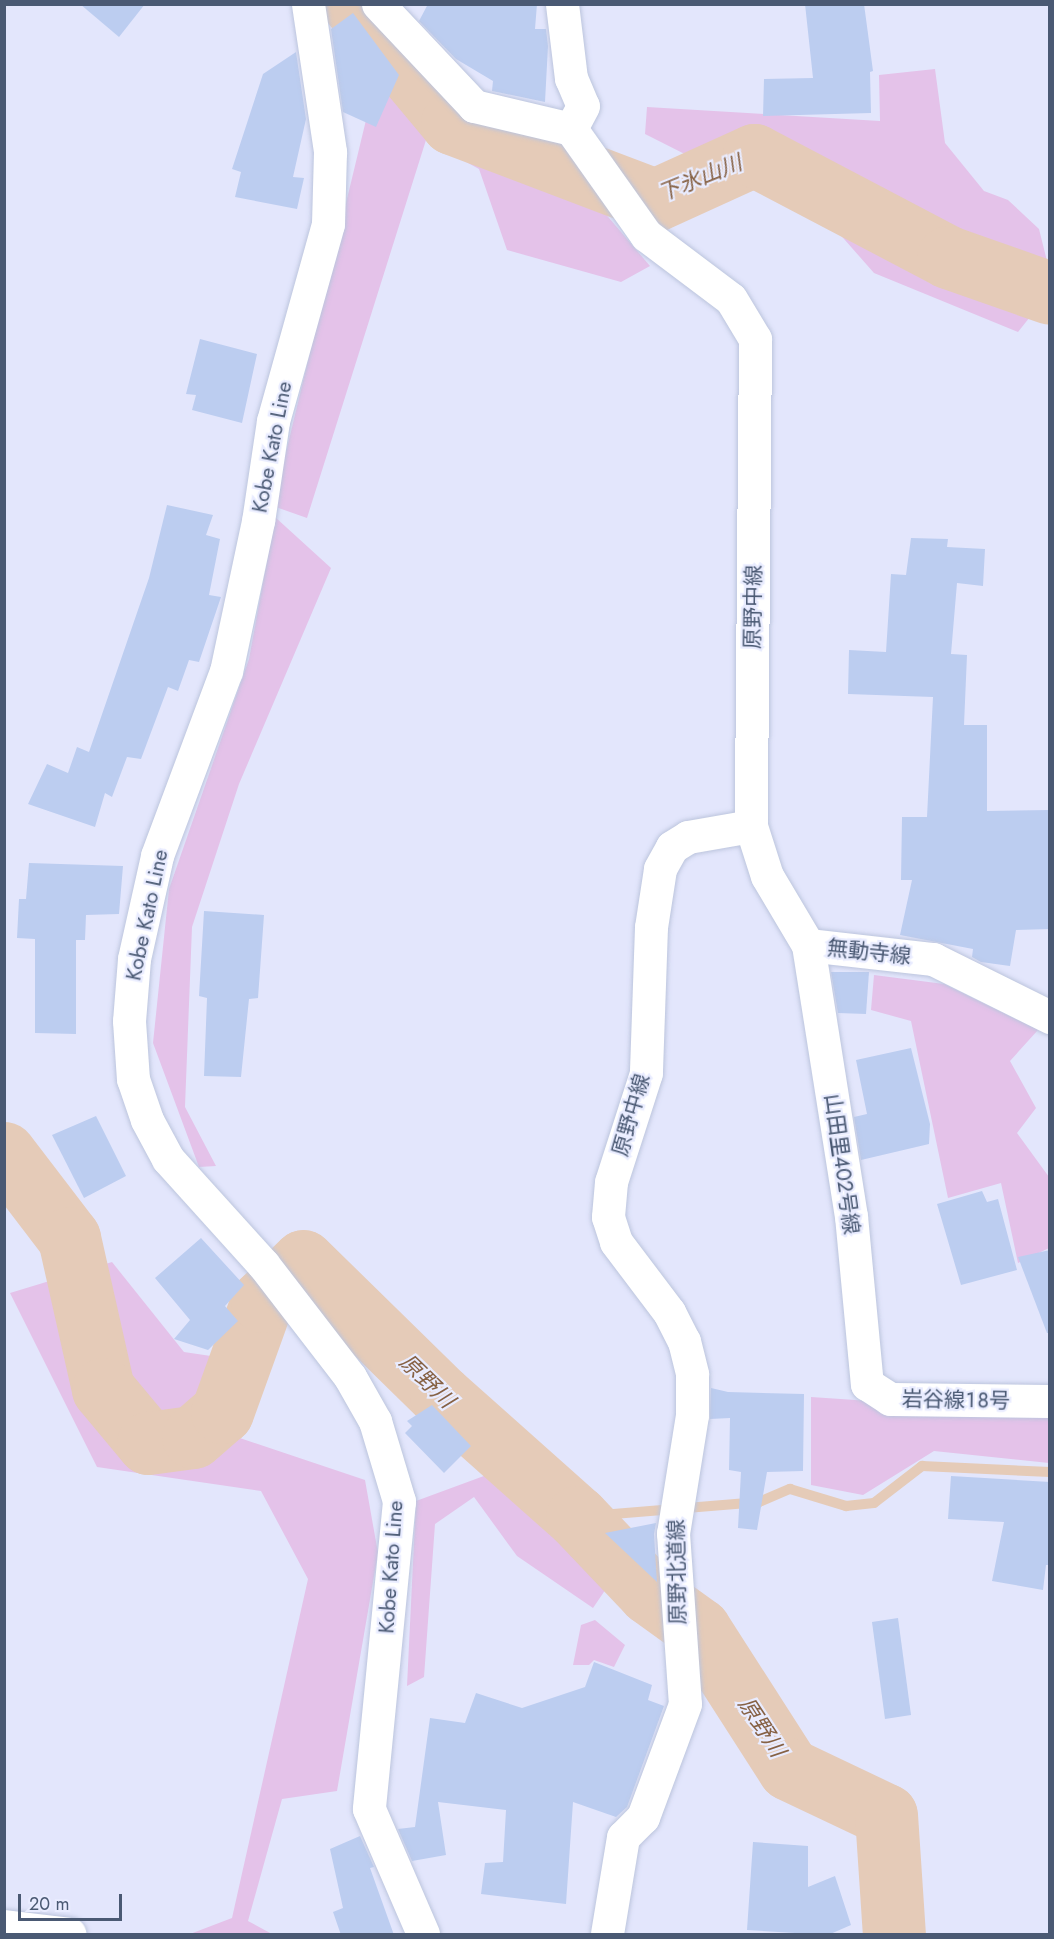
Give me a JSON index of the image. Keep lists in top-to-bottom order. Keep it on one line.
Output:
{"streets":{"street":["Kobe Kato Line","原野中線","無動寺線","山田里４０２号線","岩谷線１８号","原野北道線"]},"crossings":[["原野中線","無動寺線"],["原野中線","原野北道線"],["無動寺線","山田里４０２号線"],["山田里４０２号線","岩谷線１８号"]],"water":["下氷山川","原野川"],"scale_bar":"20 m"}
